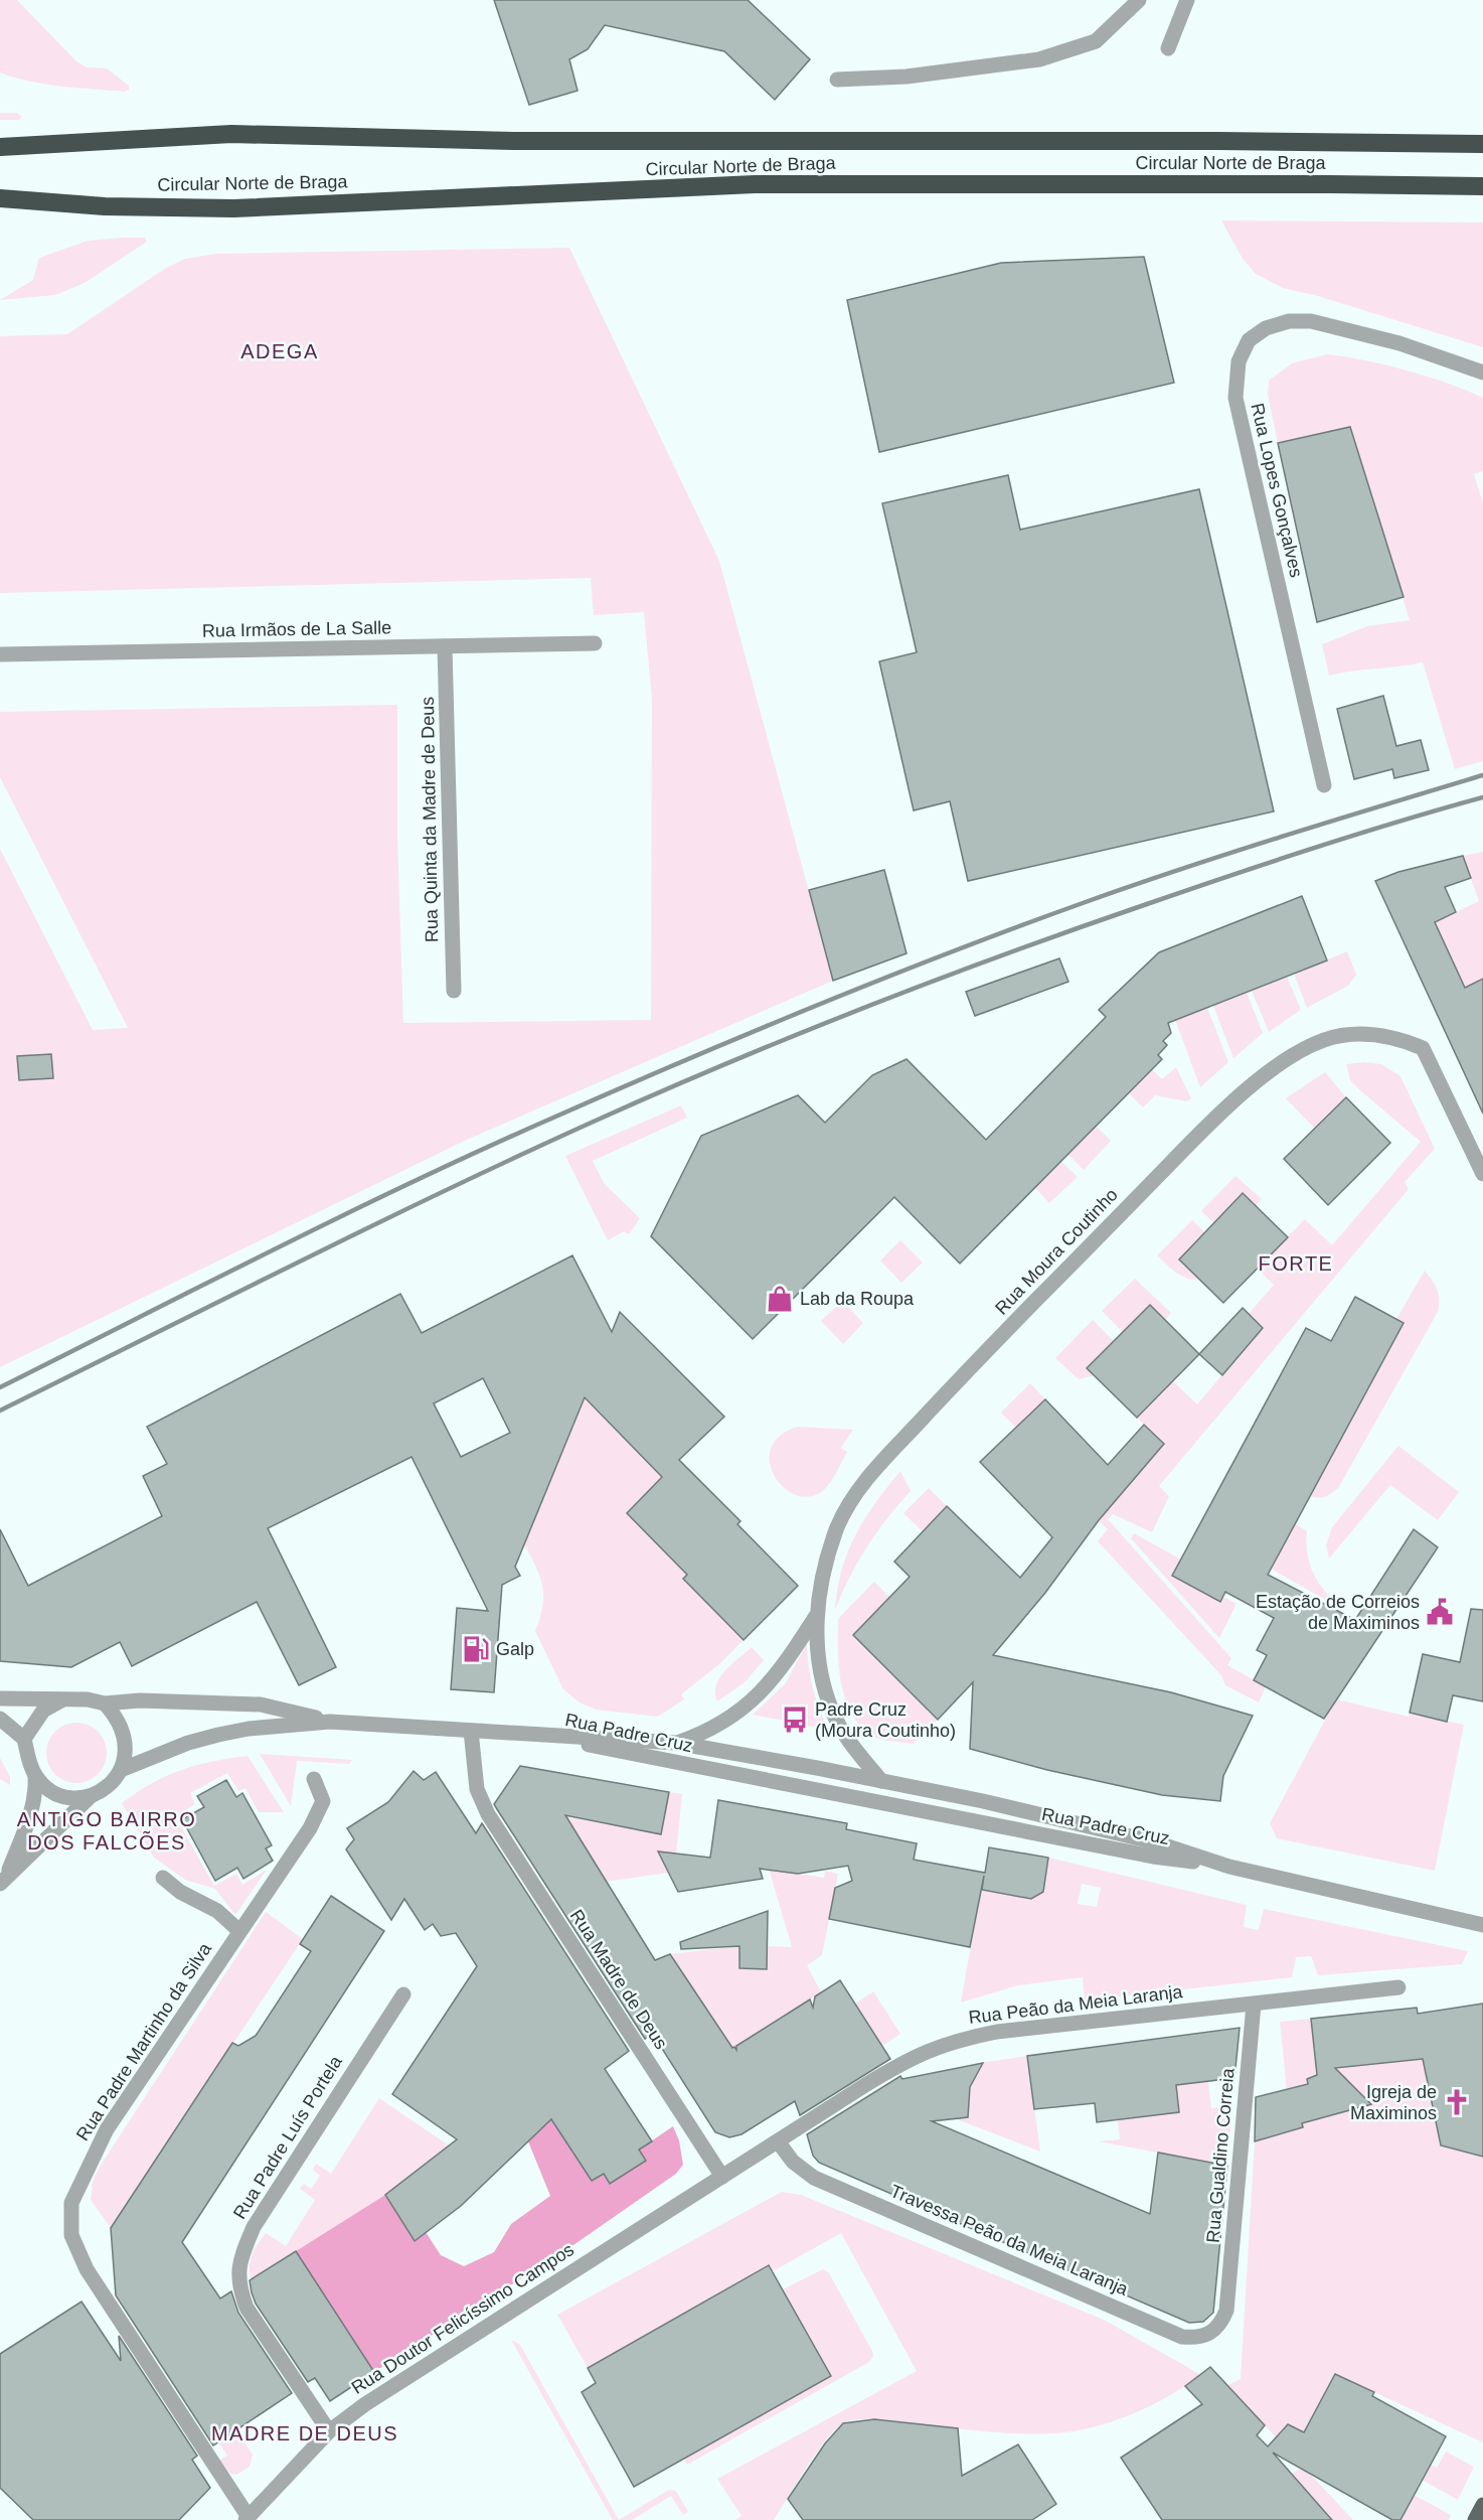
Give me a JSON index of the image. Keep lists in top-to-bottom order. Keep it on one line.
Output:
{"streets":{"highway":["Circular Norte de Braga"],"street":["Rua Lopes Gonçalves","Rua Irmãos de La Salle","Rua Quinta da Madre de Deus","Rua Moura Coutinho","Rua Padre Cruz","Rua Madre de Deus","Rua Peão da Meia Laranja","Rua Padre Martinho da Silva","Rua Padre Luís Portela","Rua Gualdino Correia","Travessa Peão da Meia Laranja","Rua Doutor Felicíssimo Campos"]},"crossings":[["Rua Irmãos de La Salle","Rua Quinta da Madre de Deus"],["Rua Moura Coutinho","Rua Padre Cruz"],["Rua Madre de Deus","Rua Peão da Meia Laranja"],["Rua Madre de Deus","Rua Doutor Felicíssimo Campos"],["Rua Peão da Meia Laranja","Rua Gualdino Correia"],["Rua Peão da Meia Laranja","Travessa Peão da Meia Laranja"],["Rua Peão da Meia Laranja","Rua Doutor Felicíssimo Campos"],["Rua Padre Martinho da Silva","Rua Doutor Felicíssimo Campos"],["Rua Padre Luís Portela","Rua Doutor Felicíssimo Campos"],["Rua Gualdino Correia","Travessa Peão da Meia Laranja"]],"districts":["ADEGA","FORTE","ANTIGO BAIRRO DOS FALCÕES","MADRE DE DEUS"],"places":{"shop":["Lab da Roupa"],"public building":["Estação de Correios de Maximinos"],"fuel station":["Galp"],"bus stop":["Padre Cruz (Moura Coutinho)"],"church":["Igreja de Maximinos"]}}
